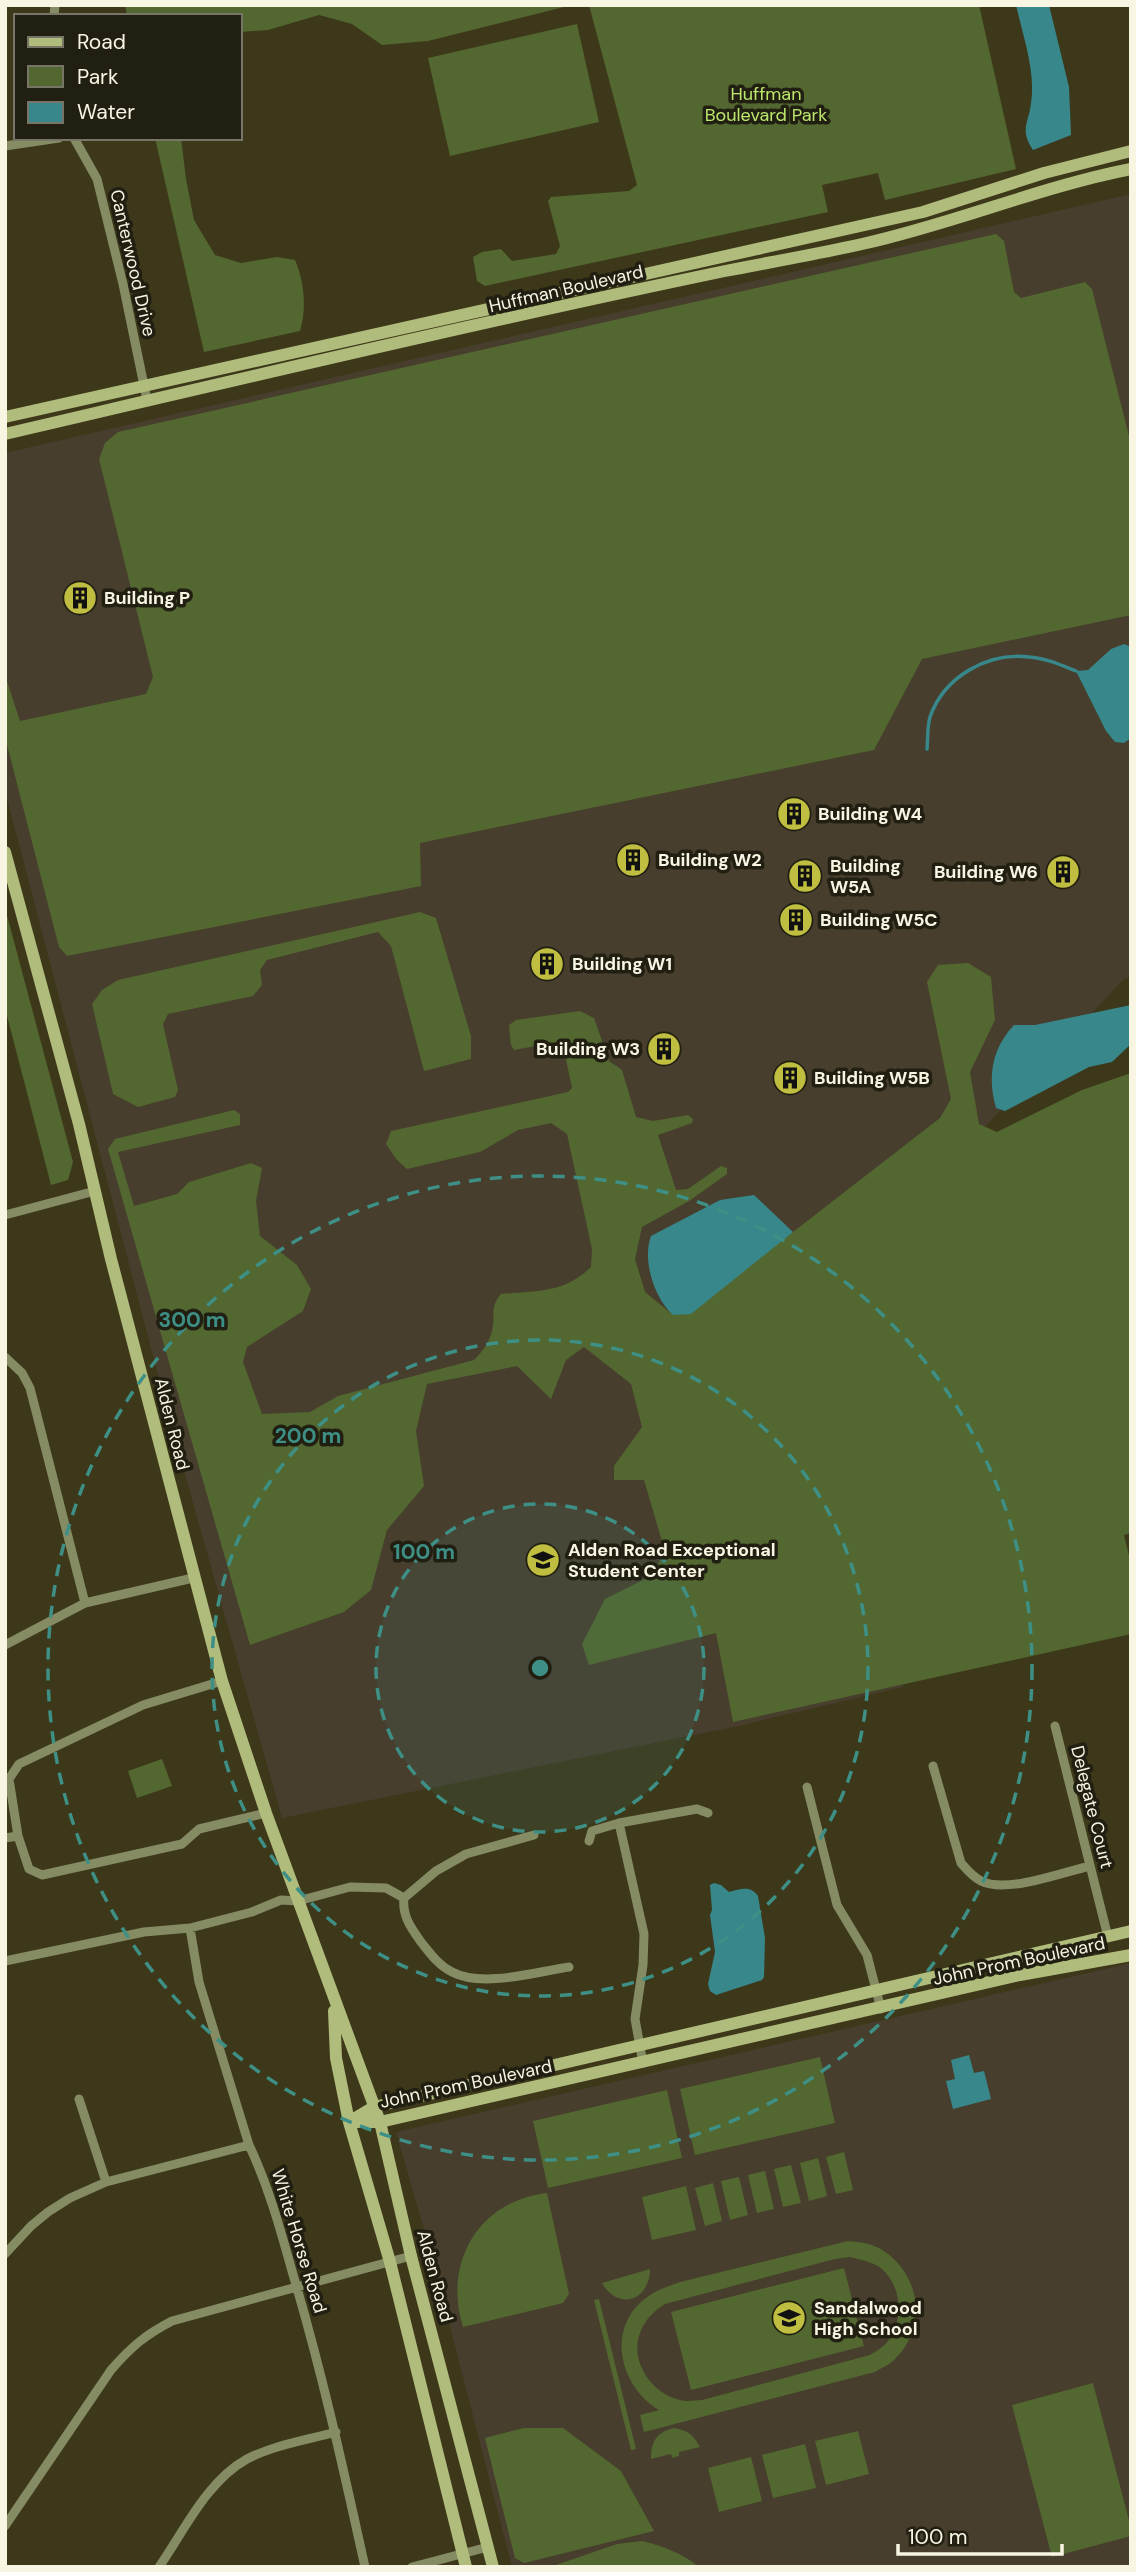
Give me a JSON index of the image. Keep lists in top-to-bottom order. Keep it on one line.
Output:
{"streets":{"street":["Canterwood Drive","Huffman Boulevard","Alden Road","Delegate Court","John Prom Boulevard","White Horse Road"]},"crossings":[["Canterwood Drive","Huffman Boulevard"],["Alden Road","John Prom Boulevard"],["Delegate Court","John Prom Boulevard"]],"parks":["Huffman Boulevard Park"],"places":{"building":["Building P","Building W4","Building W2","Building W6","Building W5A","Building W5C","Building W1","Building W3","Building W5B"],"school or university":["Alden Road Exceptional Student Center","Sandalwood High School"]},"legend":["Road","Park","Water"],"scale_bar":"100 m","rings":["300 m","200 m","100 m"]}
